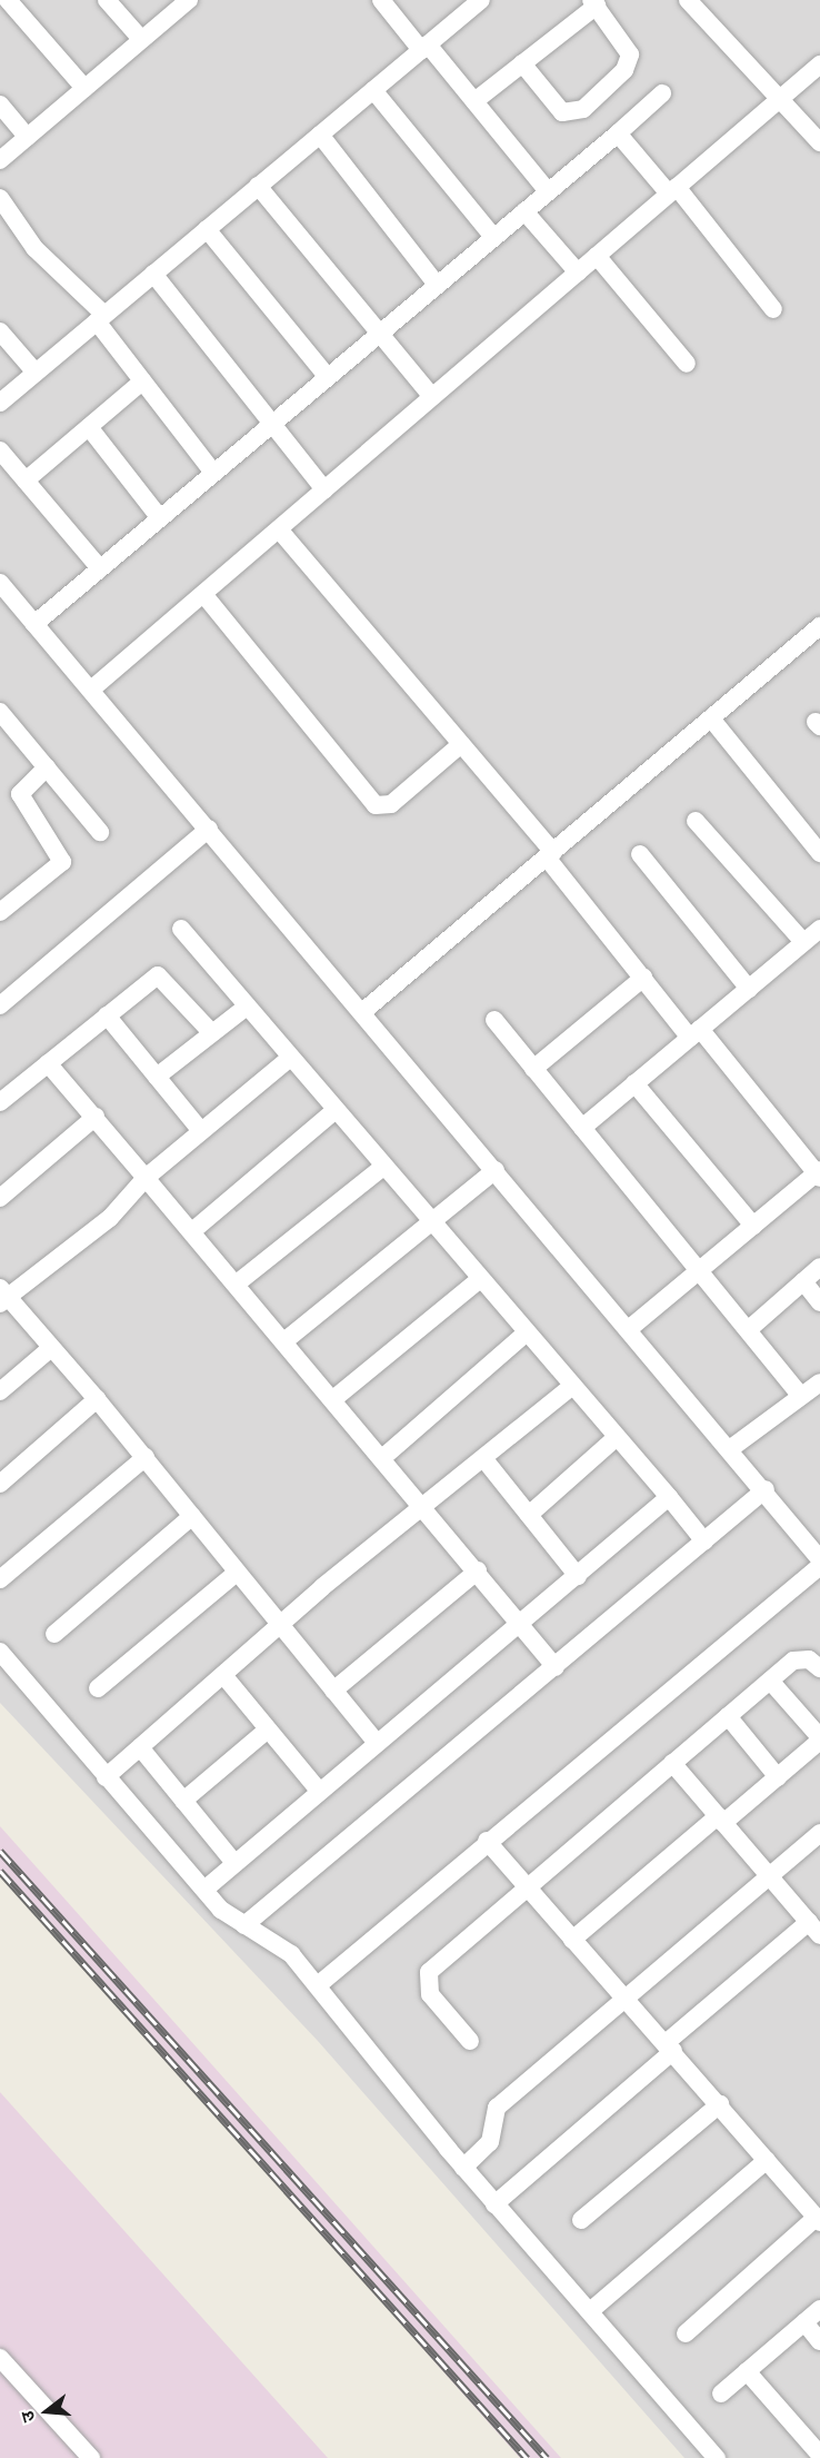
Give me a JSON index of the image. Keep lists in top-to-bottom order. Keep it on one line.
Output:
{"north":"left"}
